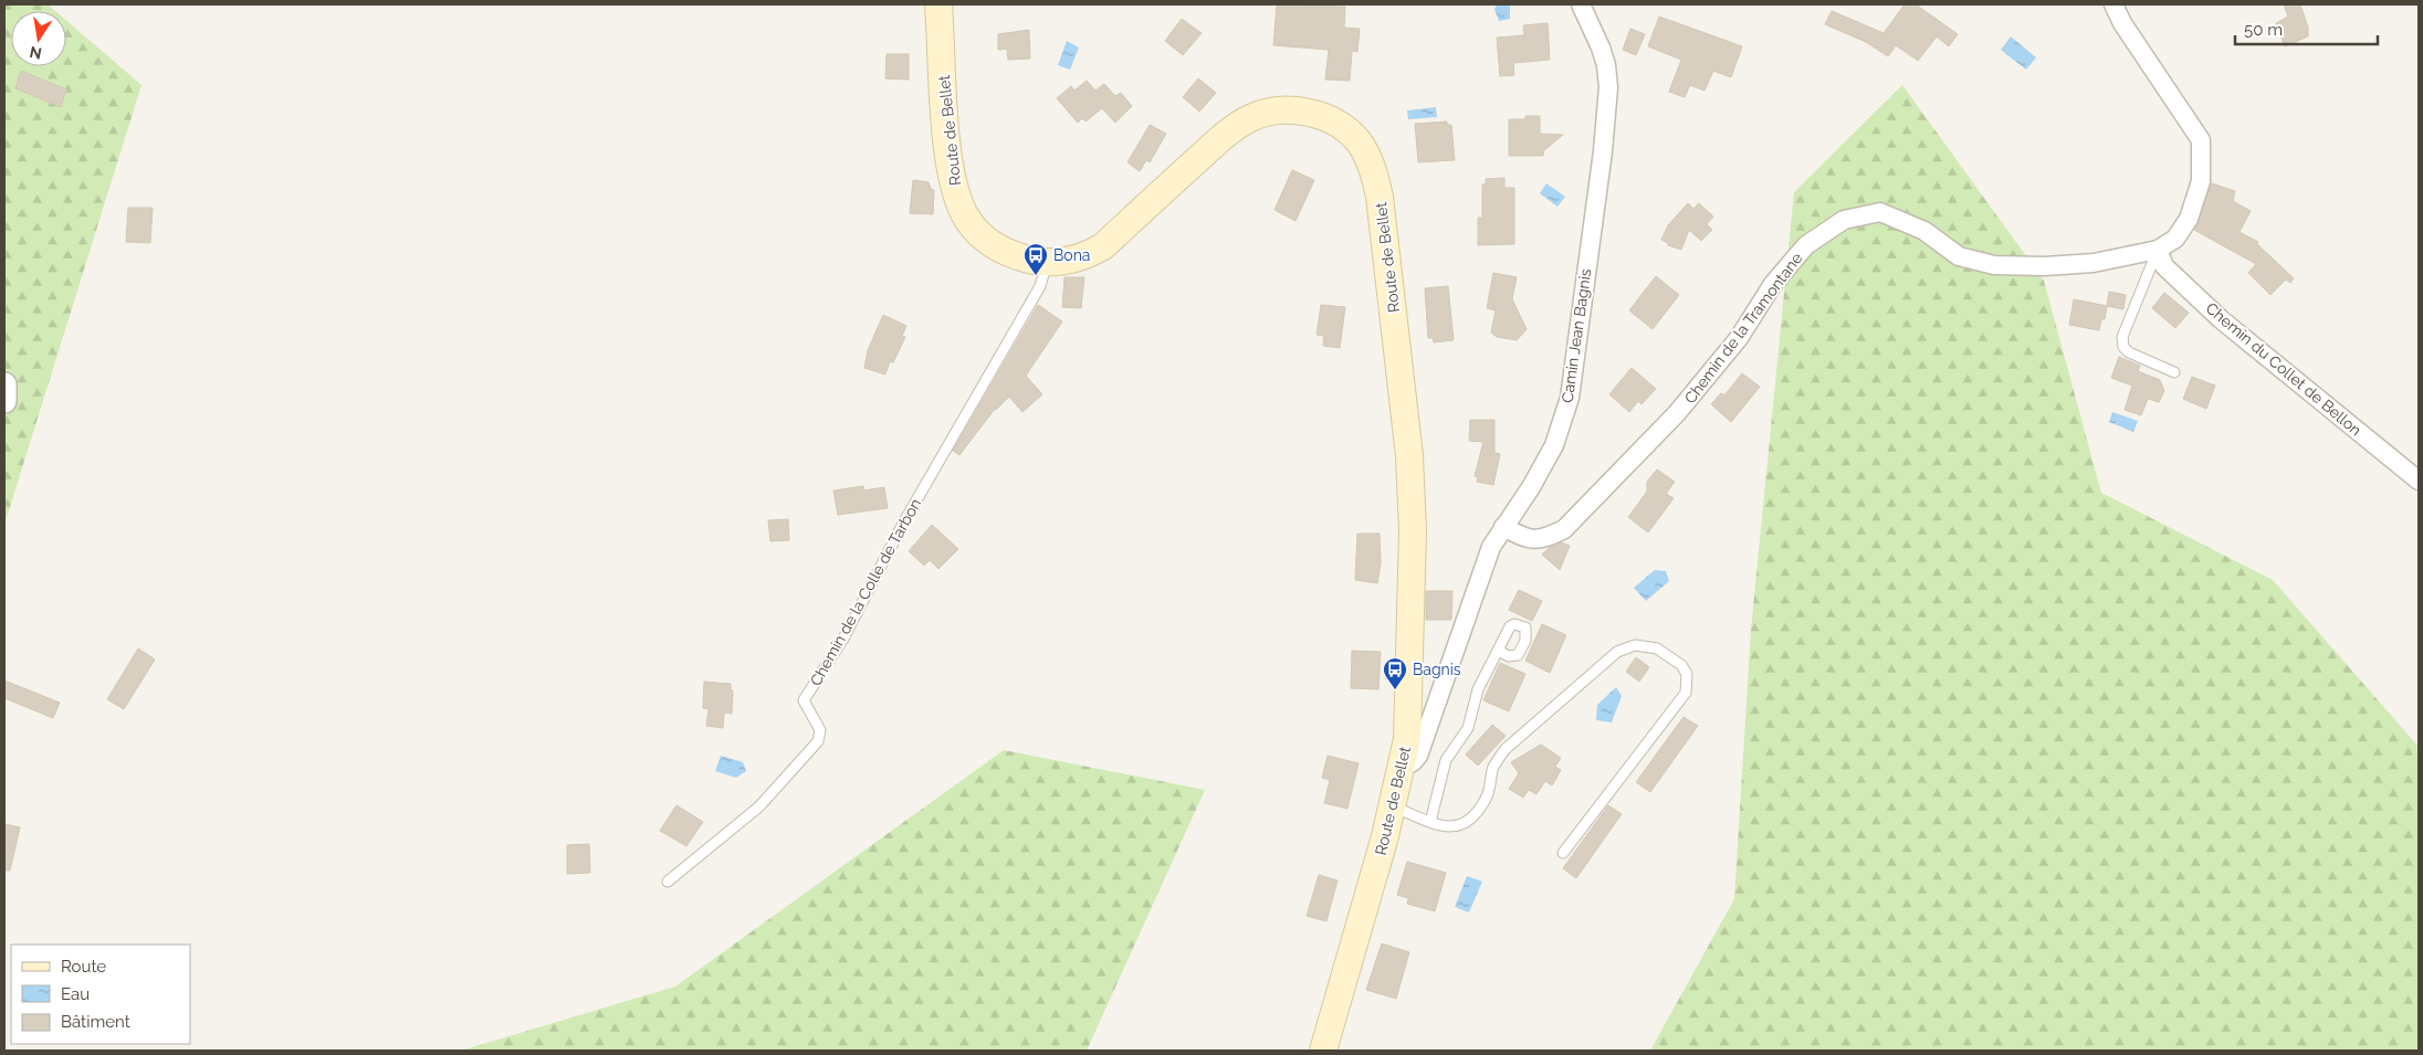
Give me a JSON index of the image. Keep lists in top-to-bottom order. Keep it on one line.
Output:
{"streets":{"main road":["Route de Bellet"],"street":["Chemin de la Tramontane","Camin Jean Bagnis","Chemin du Collet de Bellon"],"lane":["Chemin de la Colle de Tarbon"]},"crossings":[["Route de Bellet","Camin Jean Bagnis"],["Route de Bellet","Chemin de la Colle de Tarbon"],["Chemin de la Tramontane","Camin Jean Bagnis"],["Chemin de la Tramontane","Chemin du Collet de Bellon"]],"places":{"bus stop":["Bona","Bagnis"]},"legend":["Route","Eau","Bâtiment"],"scale_bar":"50 m","north":"bottom"}
